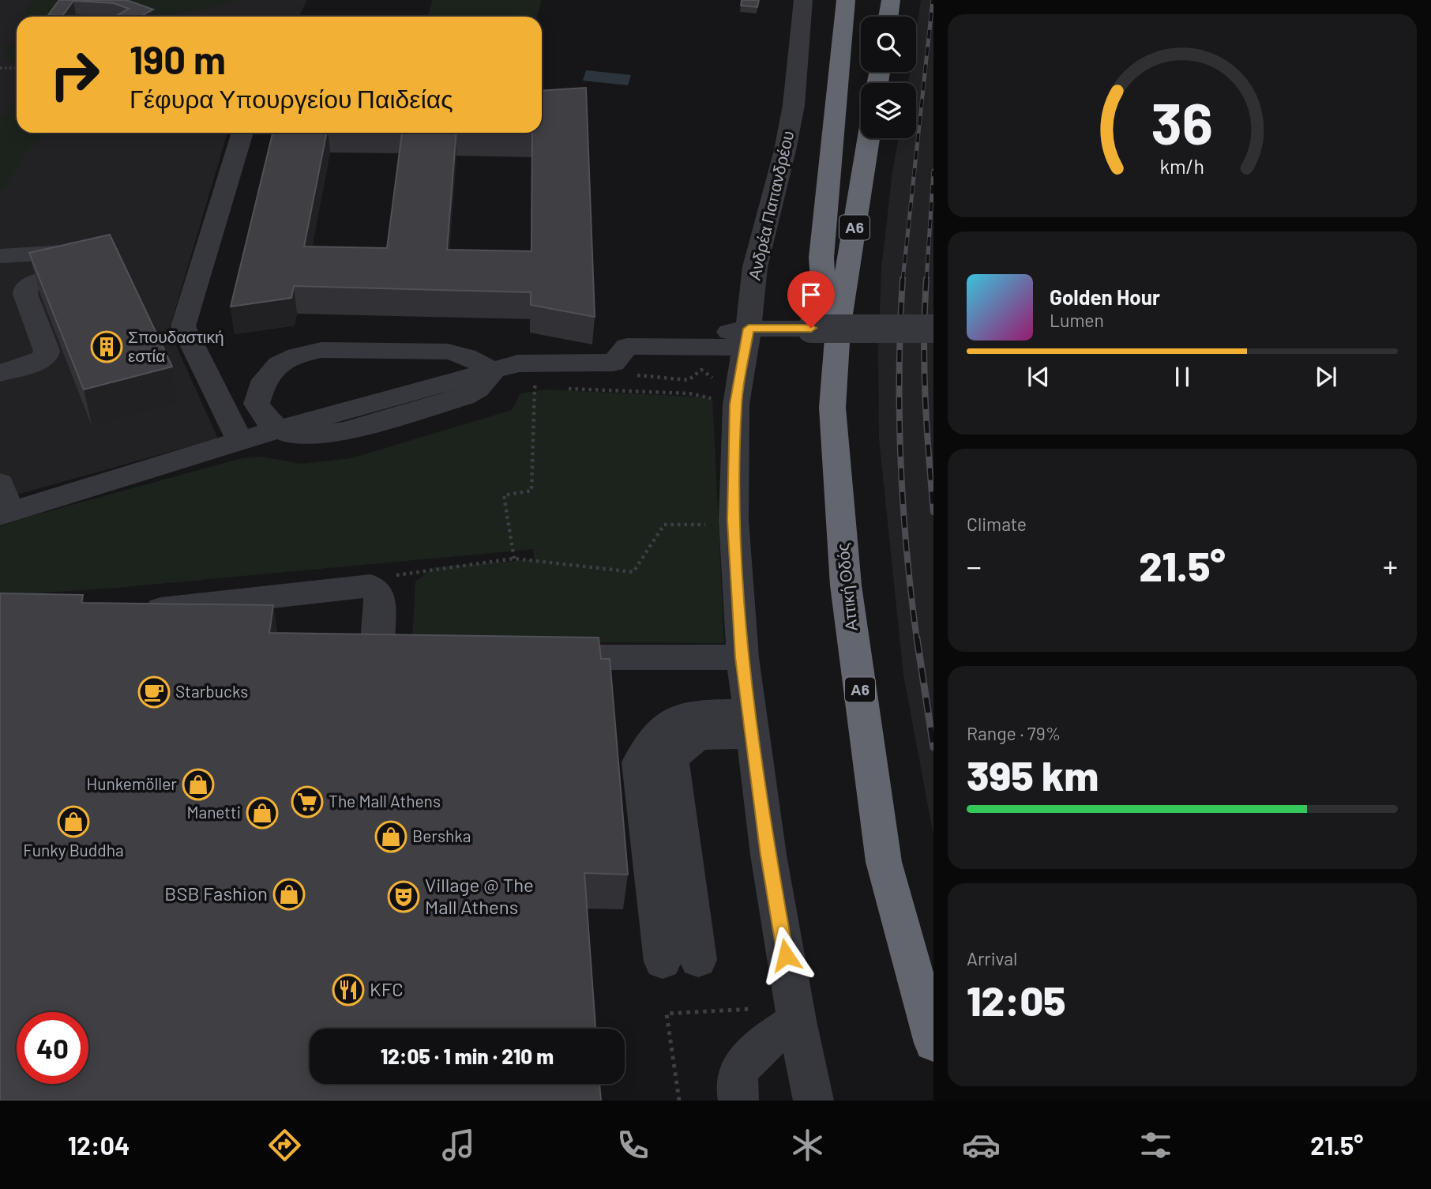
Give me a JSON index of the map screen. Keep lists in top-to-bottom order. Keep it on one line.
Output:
{"streets":{"highway":["Α6","Αττική Οδός"],"street":["Ανδρέα Παπανδρέου"]},"places":{"building":["Σπουδαστική εστία"],"cafe":["Starbucks"],"shop":["Hunkemöller","Manetti","Funky Buddha","Bershka","BSB Fashion"],"supermarket":["The Mall Athens"],"theatre":["Village @ The Mall Athens"],"restaurant":["KFC"]},"page":{"turn":["190 m","Γέφυρα Υπουργείου Παιδείας"],"song":["Golden Hour","Lumen"],"tile":["Climate",["Range · 79%","395 km"],["Arrival","12:05"]],"heat":["−","21.5°","+"],"limit":"40","trip":"12:05 · 1 min · 210 m","tabs":["12:04","21.5°"],"gauge":["36","km/h"]}}
